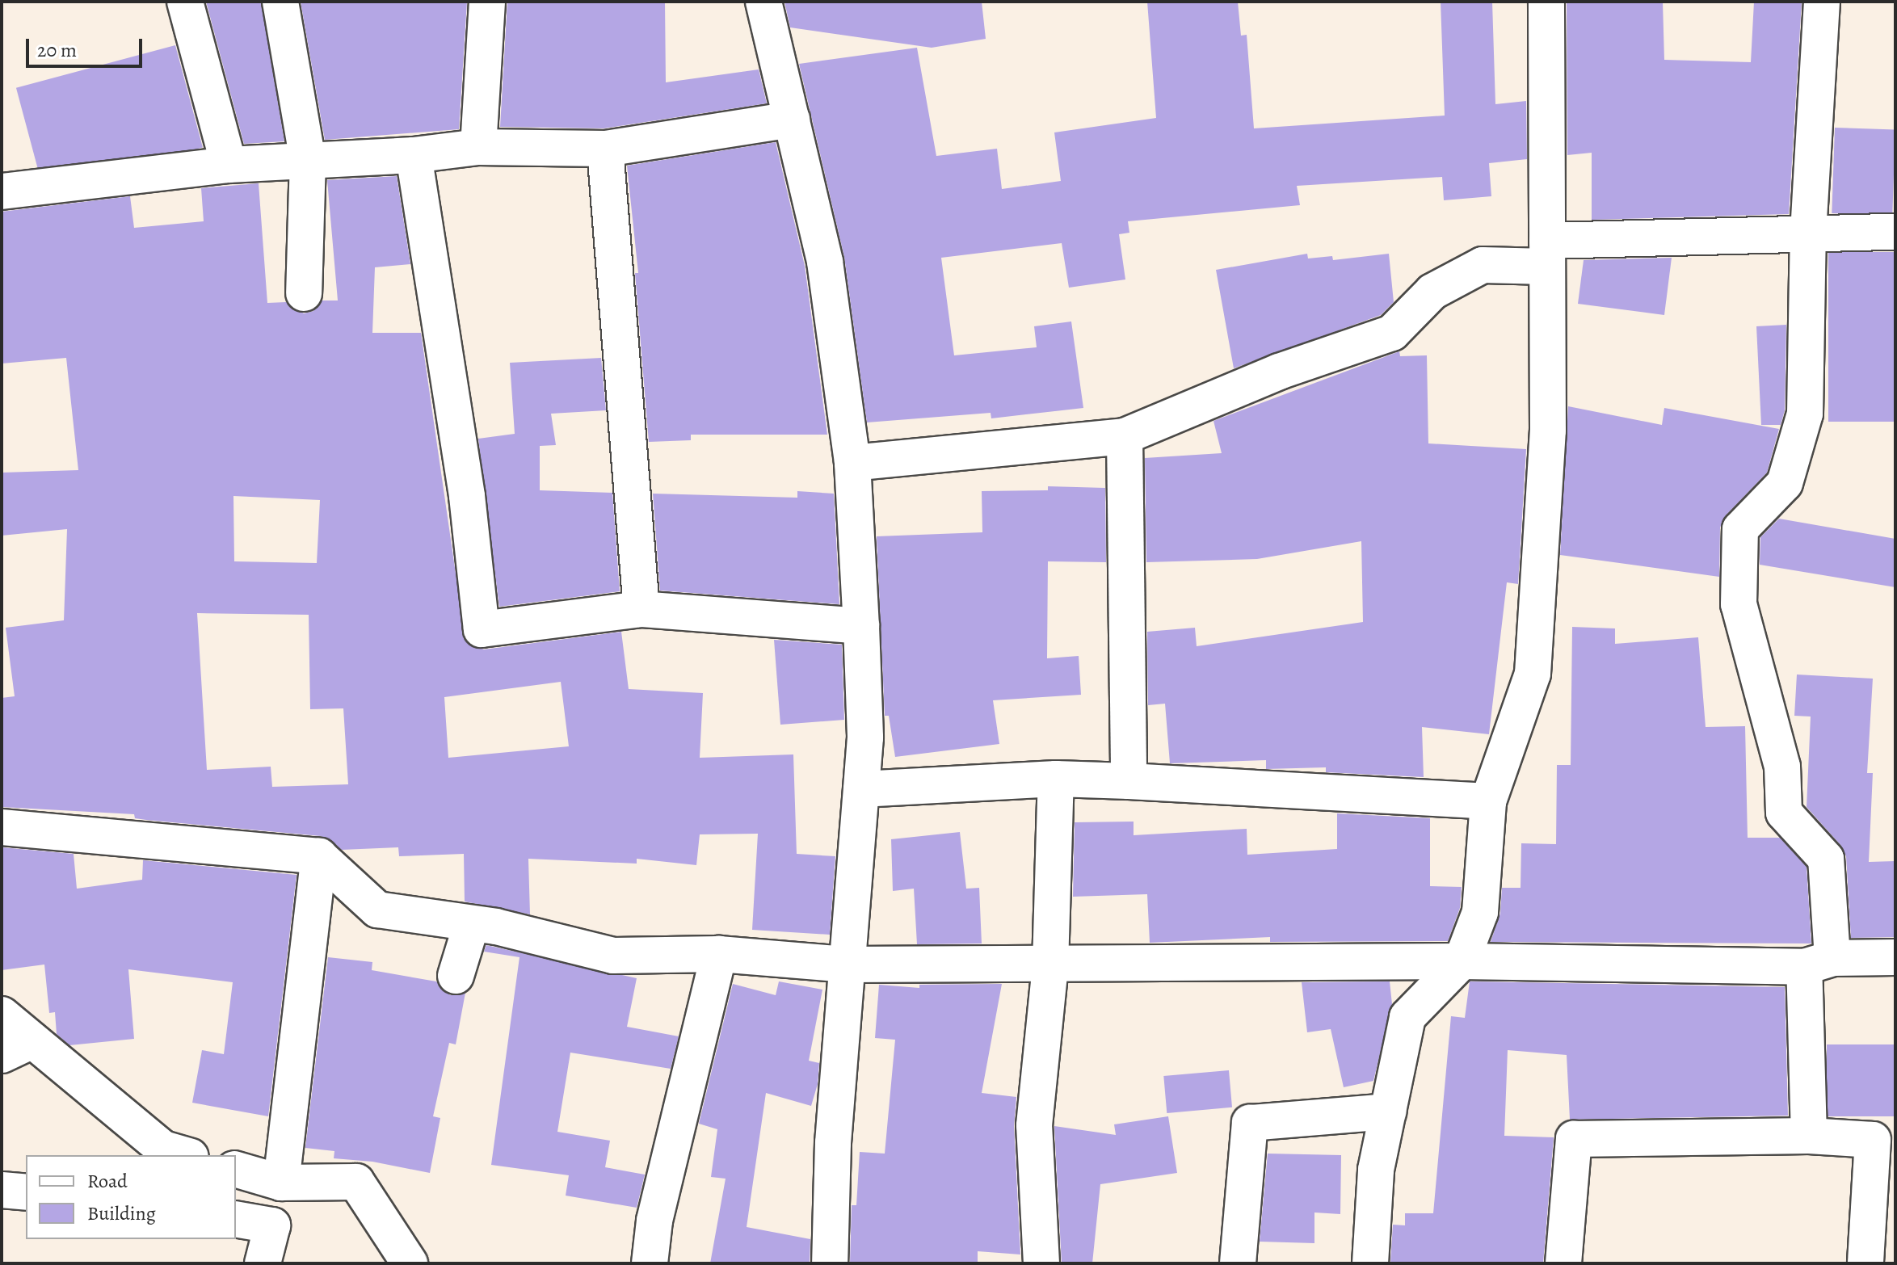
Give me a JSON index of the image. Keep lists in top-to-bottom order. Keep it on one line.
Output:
{"legend":["Road","Building"],"scale_bar":"20 m"}
